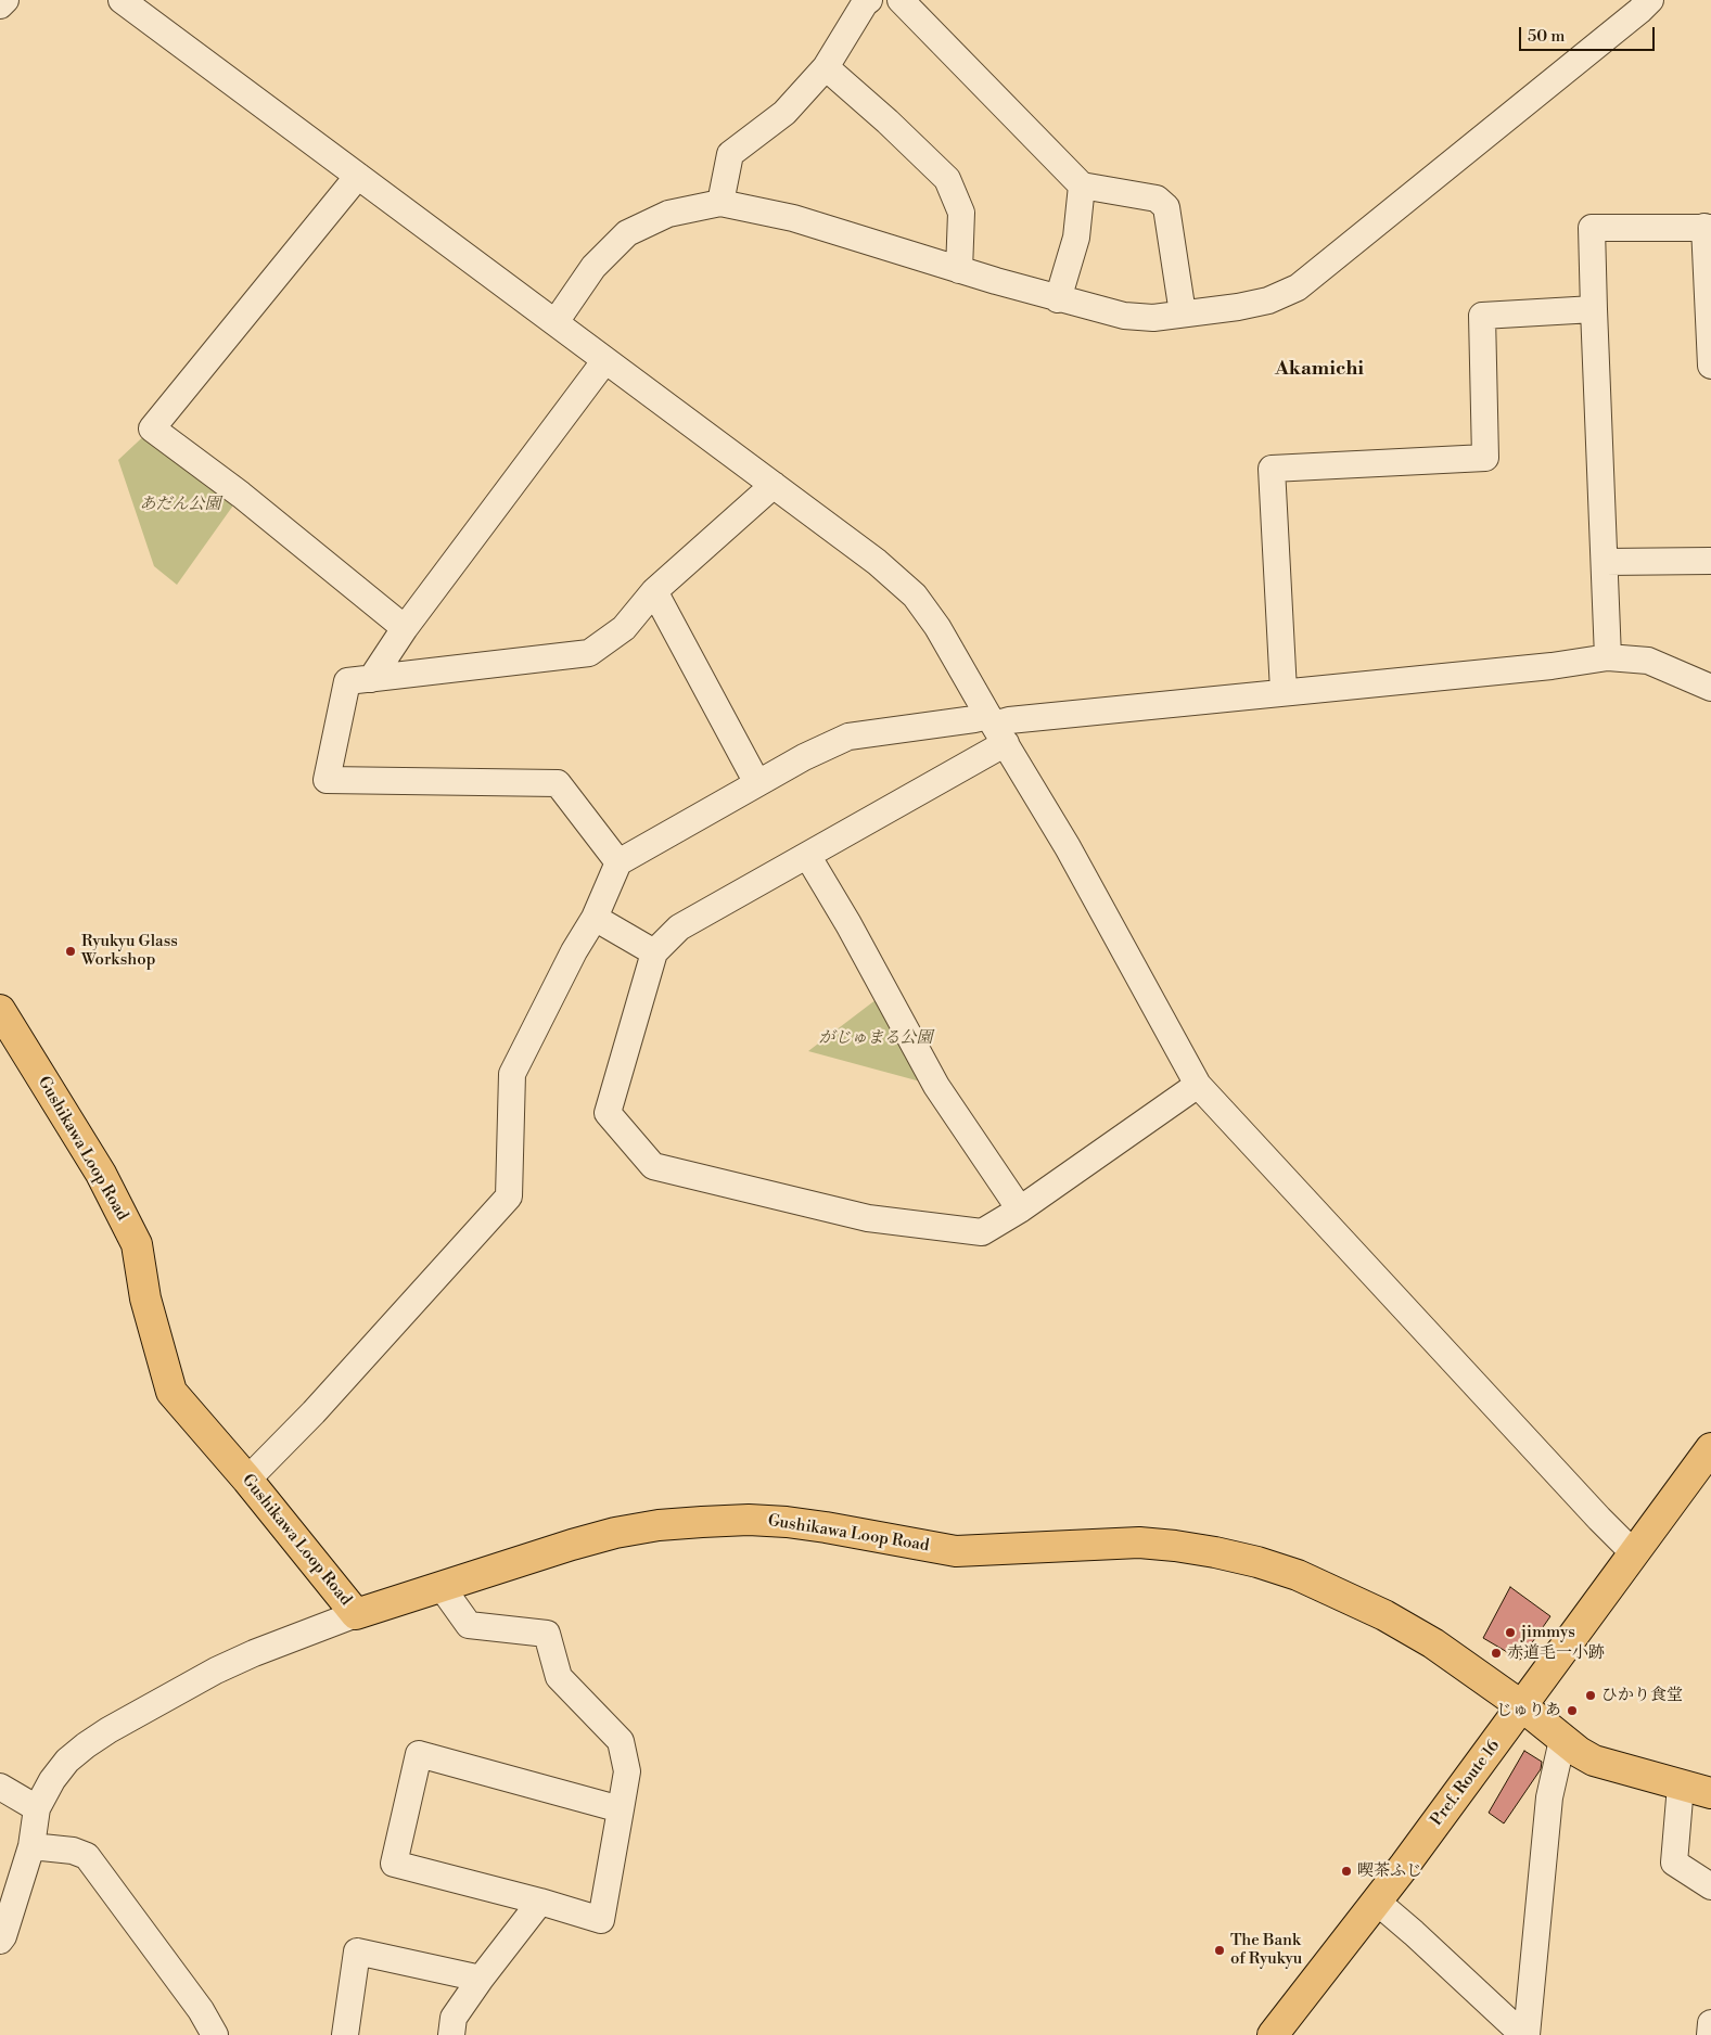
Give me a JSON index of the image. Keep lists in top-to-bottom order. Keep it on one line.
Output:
{"streets":{"main road":["Gushikawa Loop Road","Pref. Route 16"]},"crossings":[["Gushikawa Loop Road","Pref. Route 16"]],"districts":["Akamichi"],"parks":["あだん公園","がじゅまる公園"],"places":["Ryukyu Glass Workshop","jimmys","赤道毛一小跡","ひかり食堂","じゅりあ","喫茶ふじ","The Bank of Ryukyu"],"scale_bar":"50 m"}
